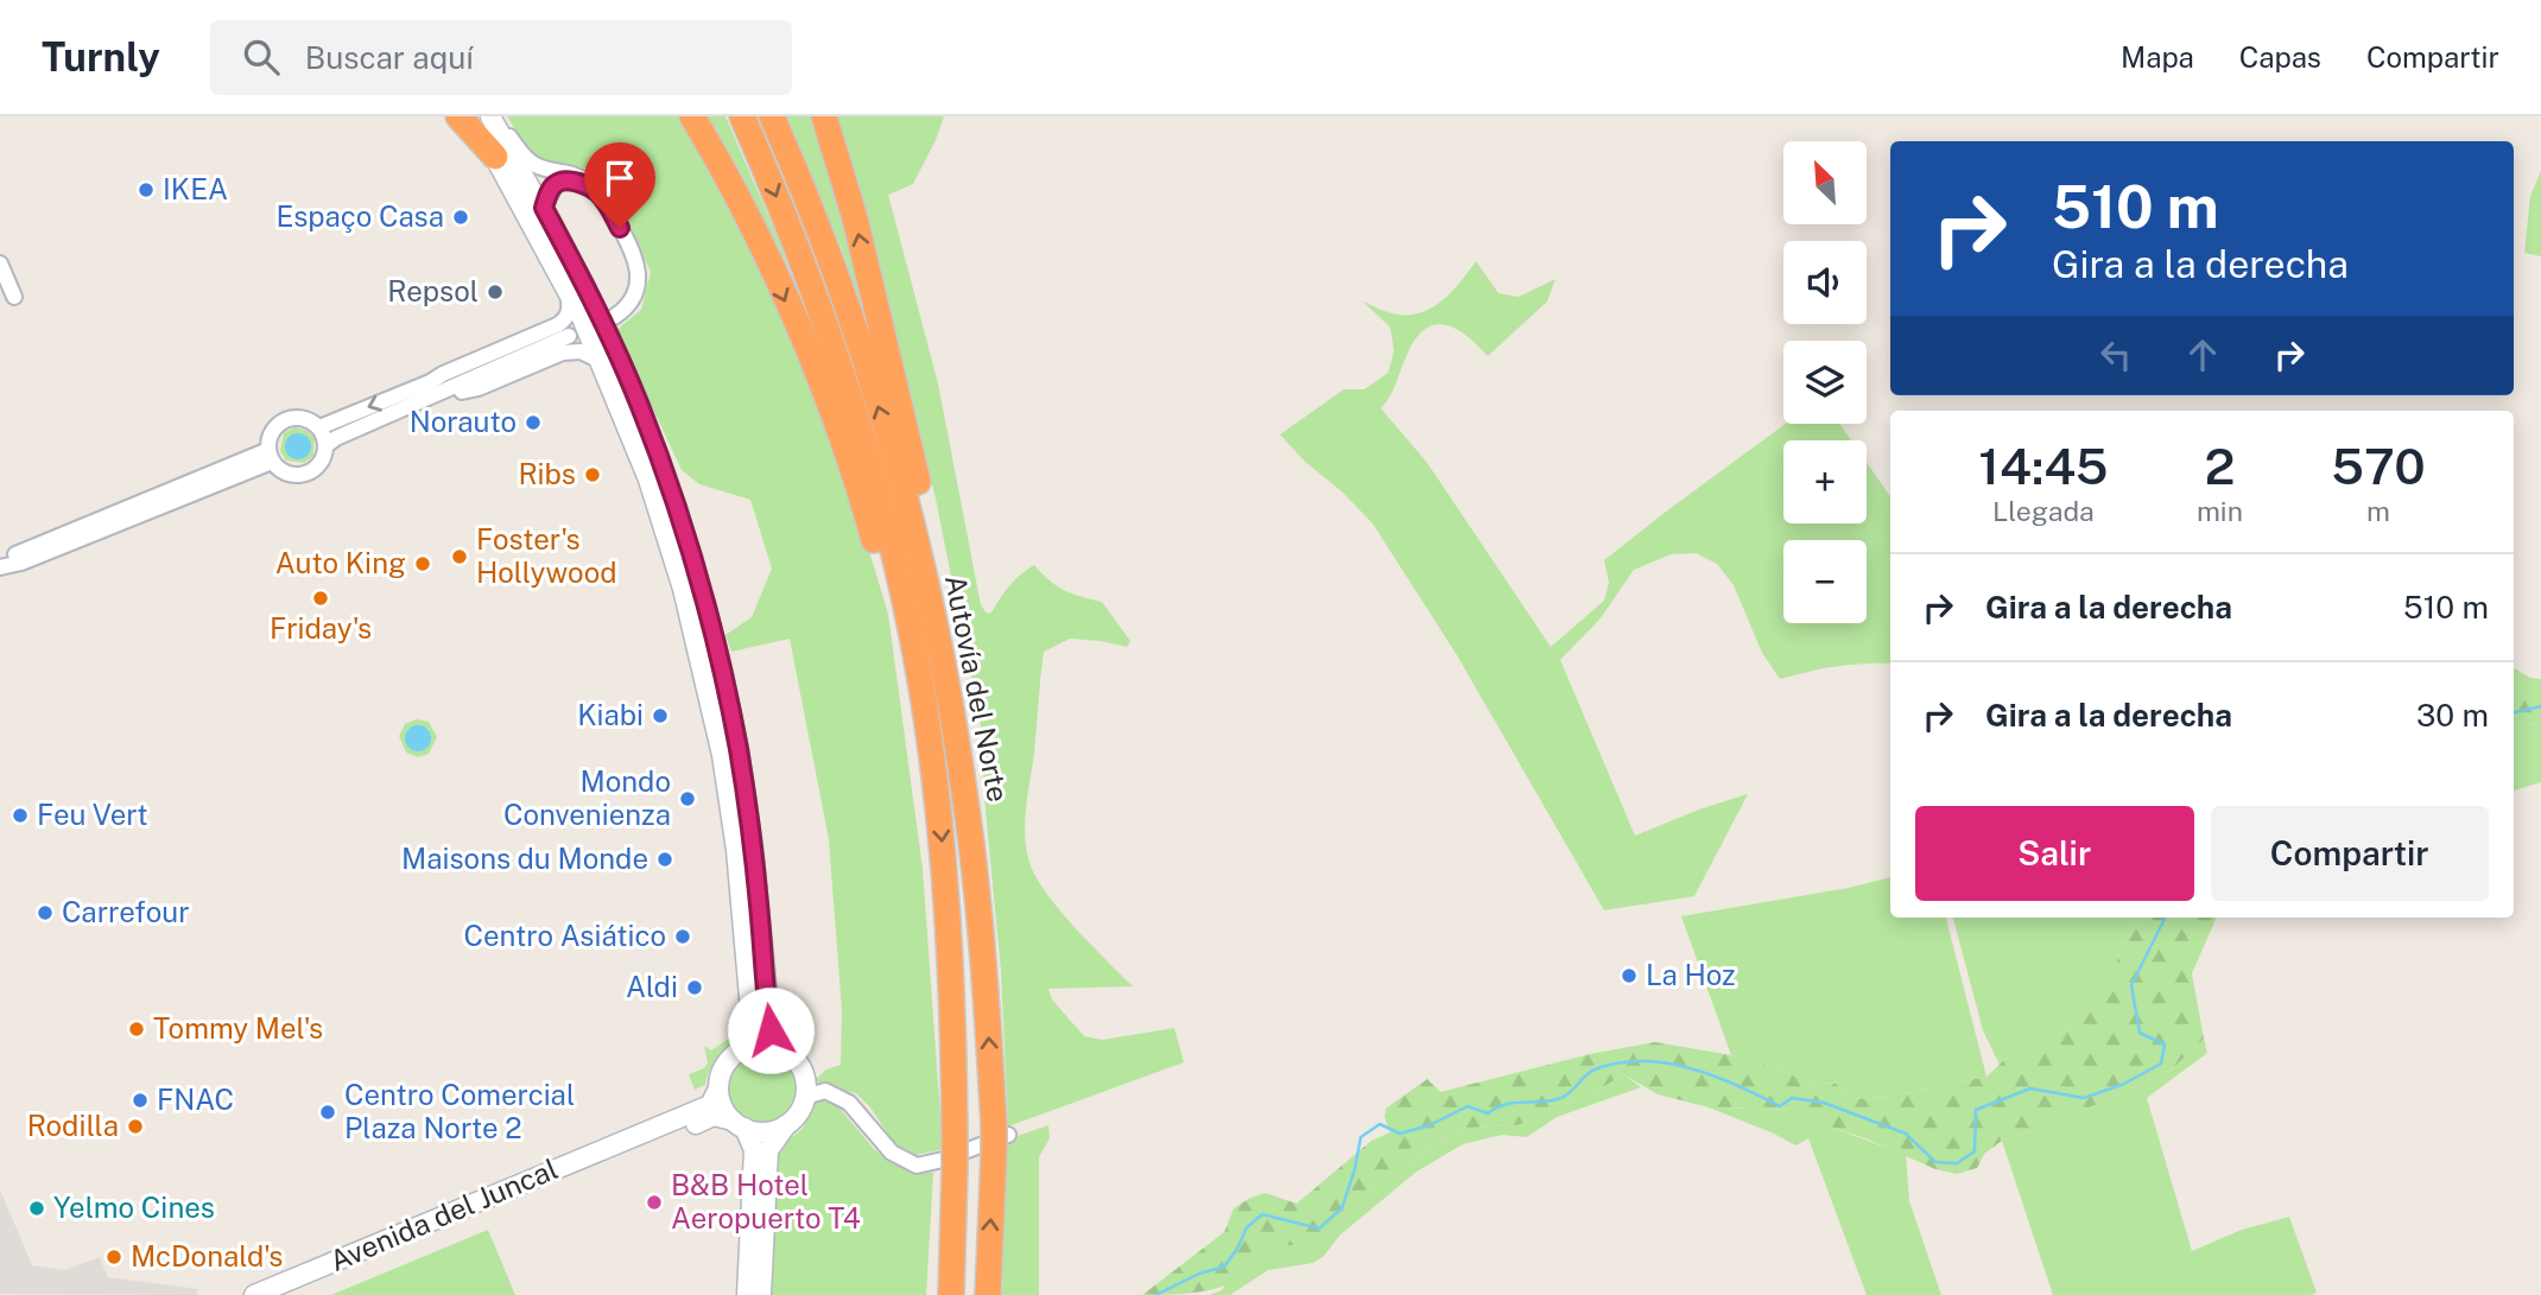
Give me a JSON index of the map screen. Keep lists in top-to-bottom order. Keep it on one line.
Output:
{"streets":{"highway":["Autovía del Norte"],"street":["Avenida del Juncal"]},"places":["IKEA","Espaço Casa","Repsol","Norauto","Ribs","Foster's Hollywood","Auto King","Friday's","Kiabi","Mondo Convenienza","Feu Vert","Maisons du Monde","Carrefour","Centro Asiático","La Hoz","Aldi","Tommy Mel's","FNAC","Centro Comercial Plaza Norte 2","Rodilla","B&B Hotel Aeropuerto T4","Yelmo Cines","McDonald's"],"north":"top left","page":{"header":"Turnly","search":"Buscar aquí","nav":["Mapa","Capas","Compartir"],"map_buttons":["+","−"],"turn":["510 m","Gira a la derecha"],"eta":["14:45","Llegada","2","min","570","m"],"list":[{"name":"Gira a la derecha","value":"510 m"},{"name":"Gira a la derecha","value":"30 m"}],"buttons":["Salir","Compartir"]}}
